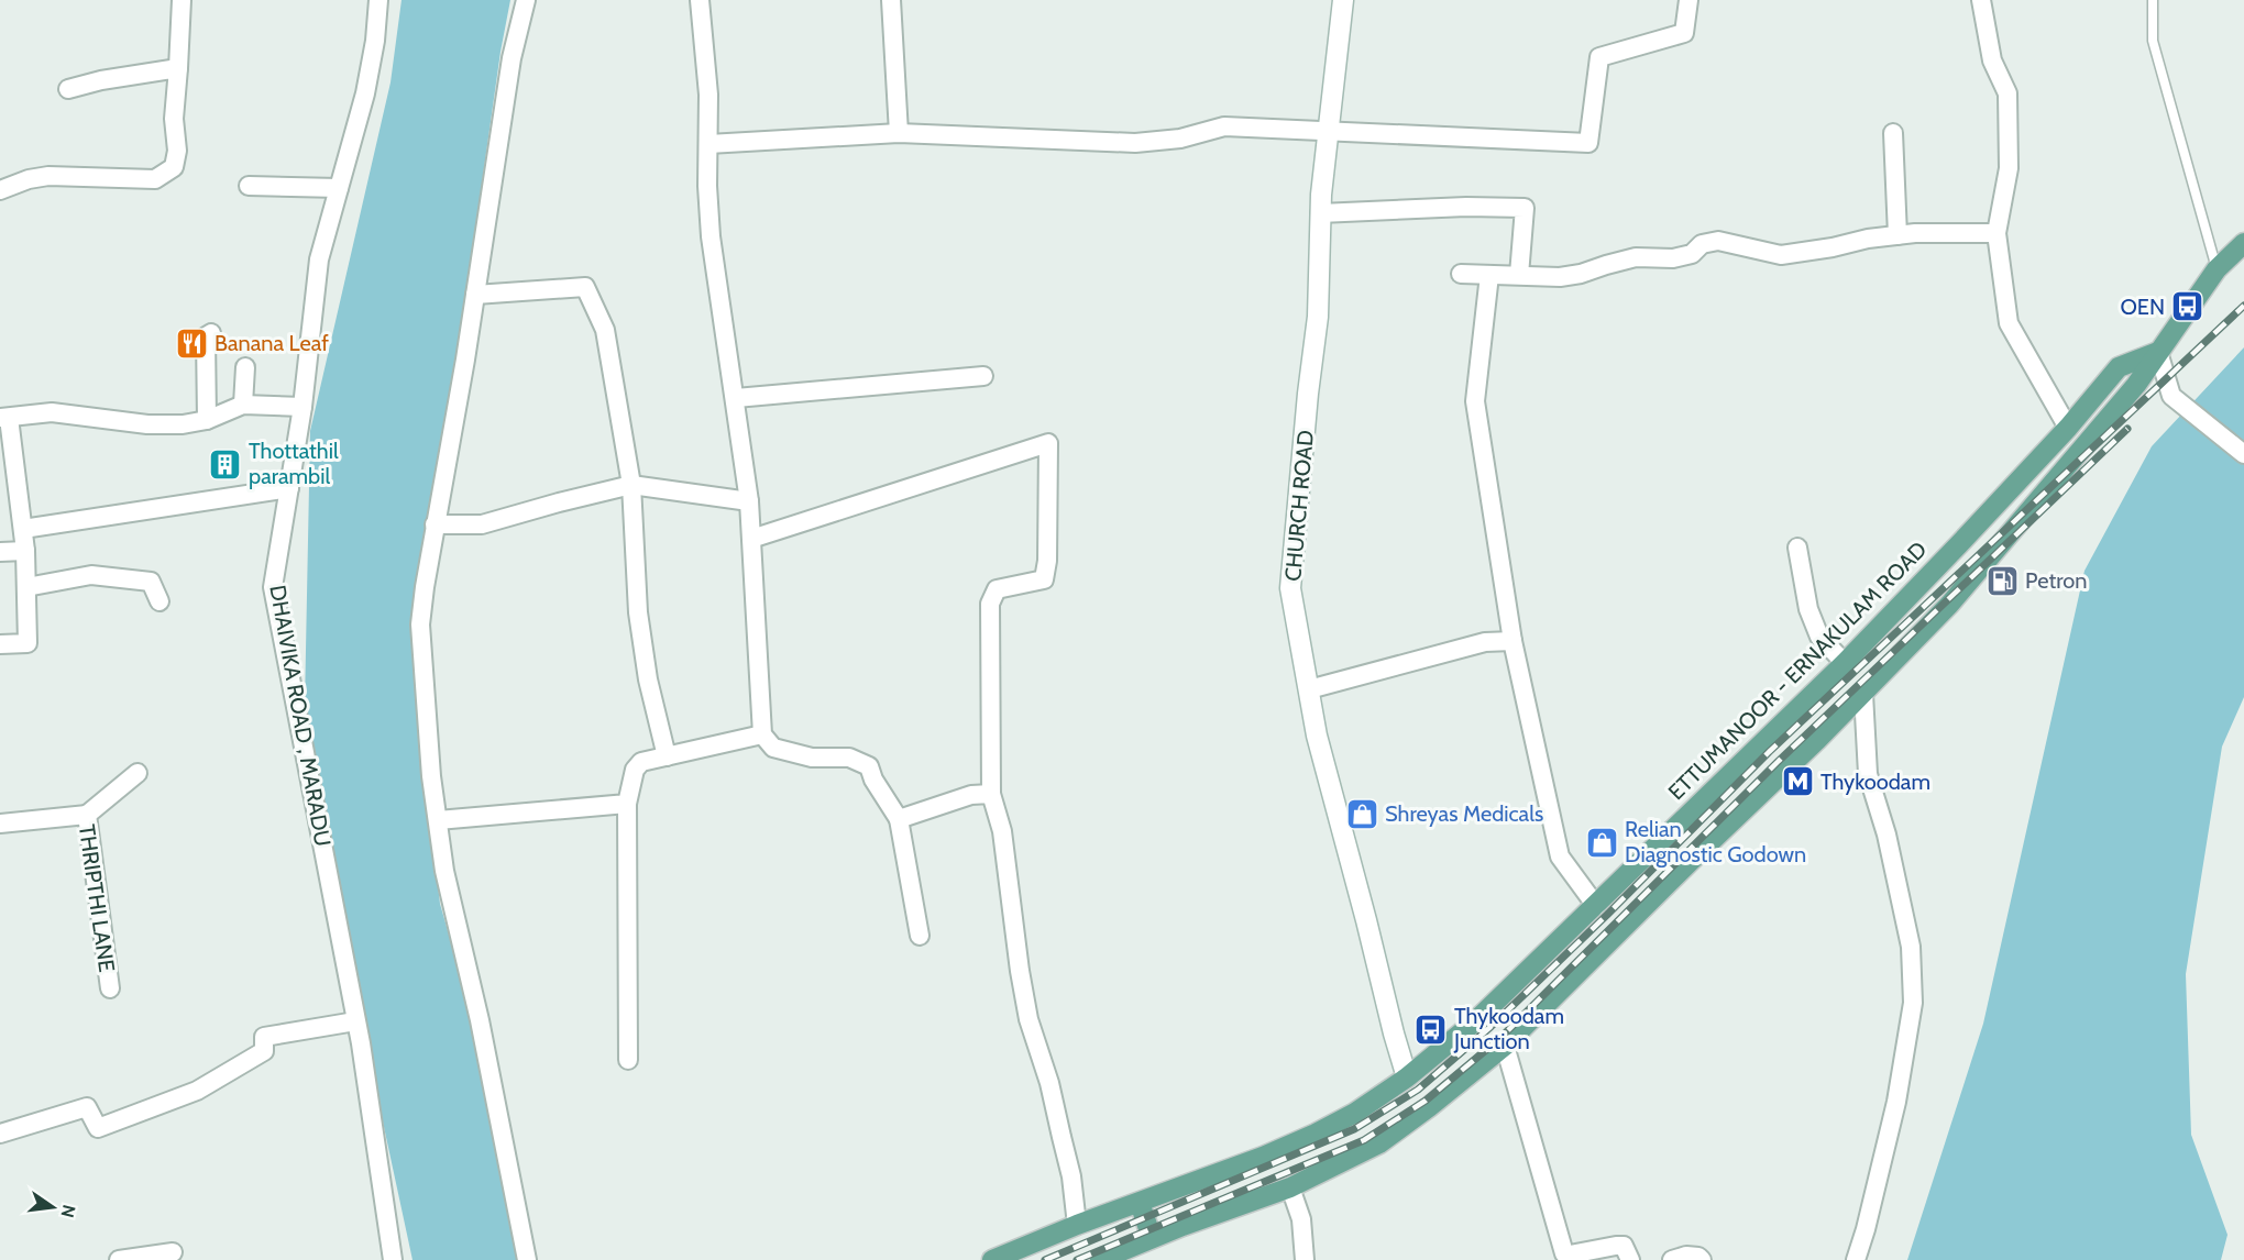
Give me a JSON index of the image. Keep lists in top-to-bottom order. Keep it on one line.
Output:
{"streets":{"main road":["ETTUMANOOR - ERNAKULAM ROAD"],"street":["CHURCH ROAD","DHAIVIKA ROAD , MARADU","THRIPTHI LANE"]},"crossings":[["CHURCH ROAD","ETTUMANOOR - ERNAKULAM ROAD"]],"places":{"bus stop":["OEN","Thykoodam Junction"],"restaurant":["Banana Leaf"],"building":["Thottathil parambil"],"fuel station":["Petron"],"metro station":["Thykoodam"],"shop":["Shreyas Medicals","Relian Diagnostic Godown"]},"north":"right"}
